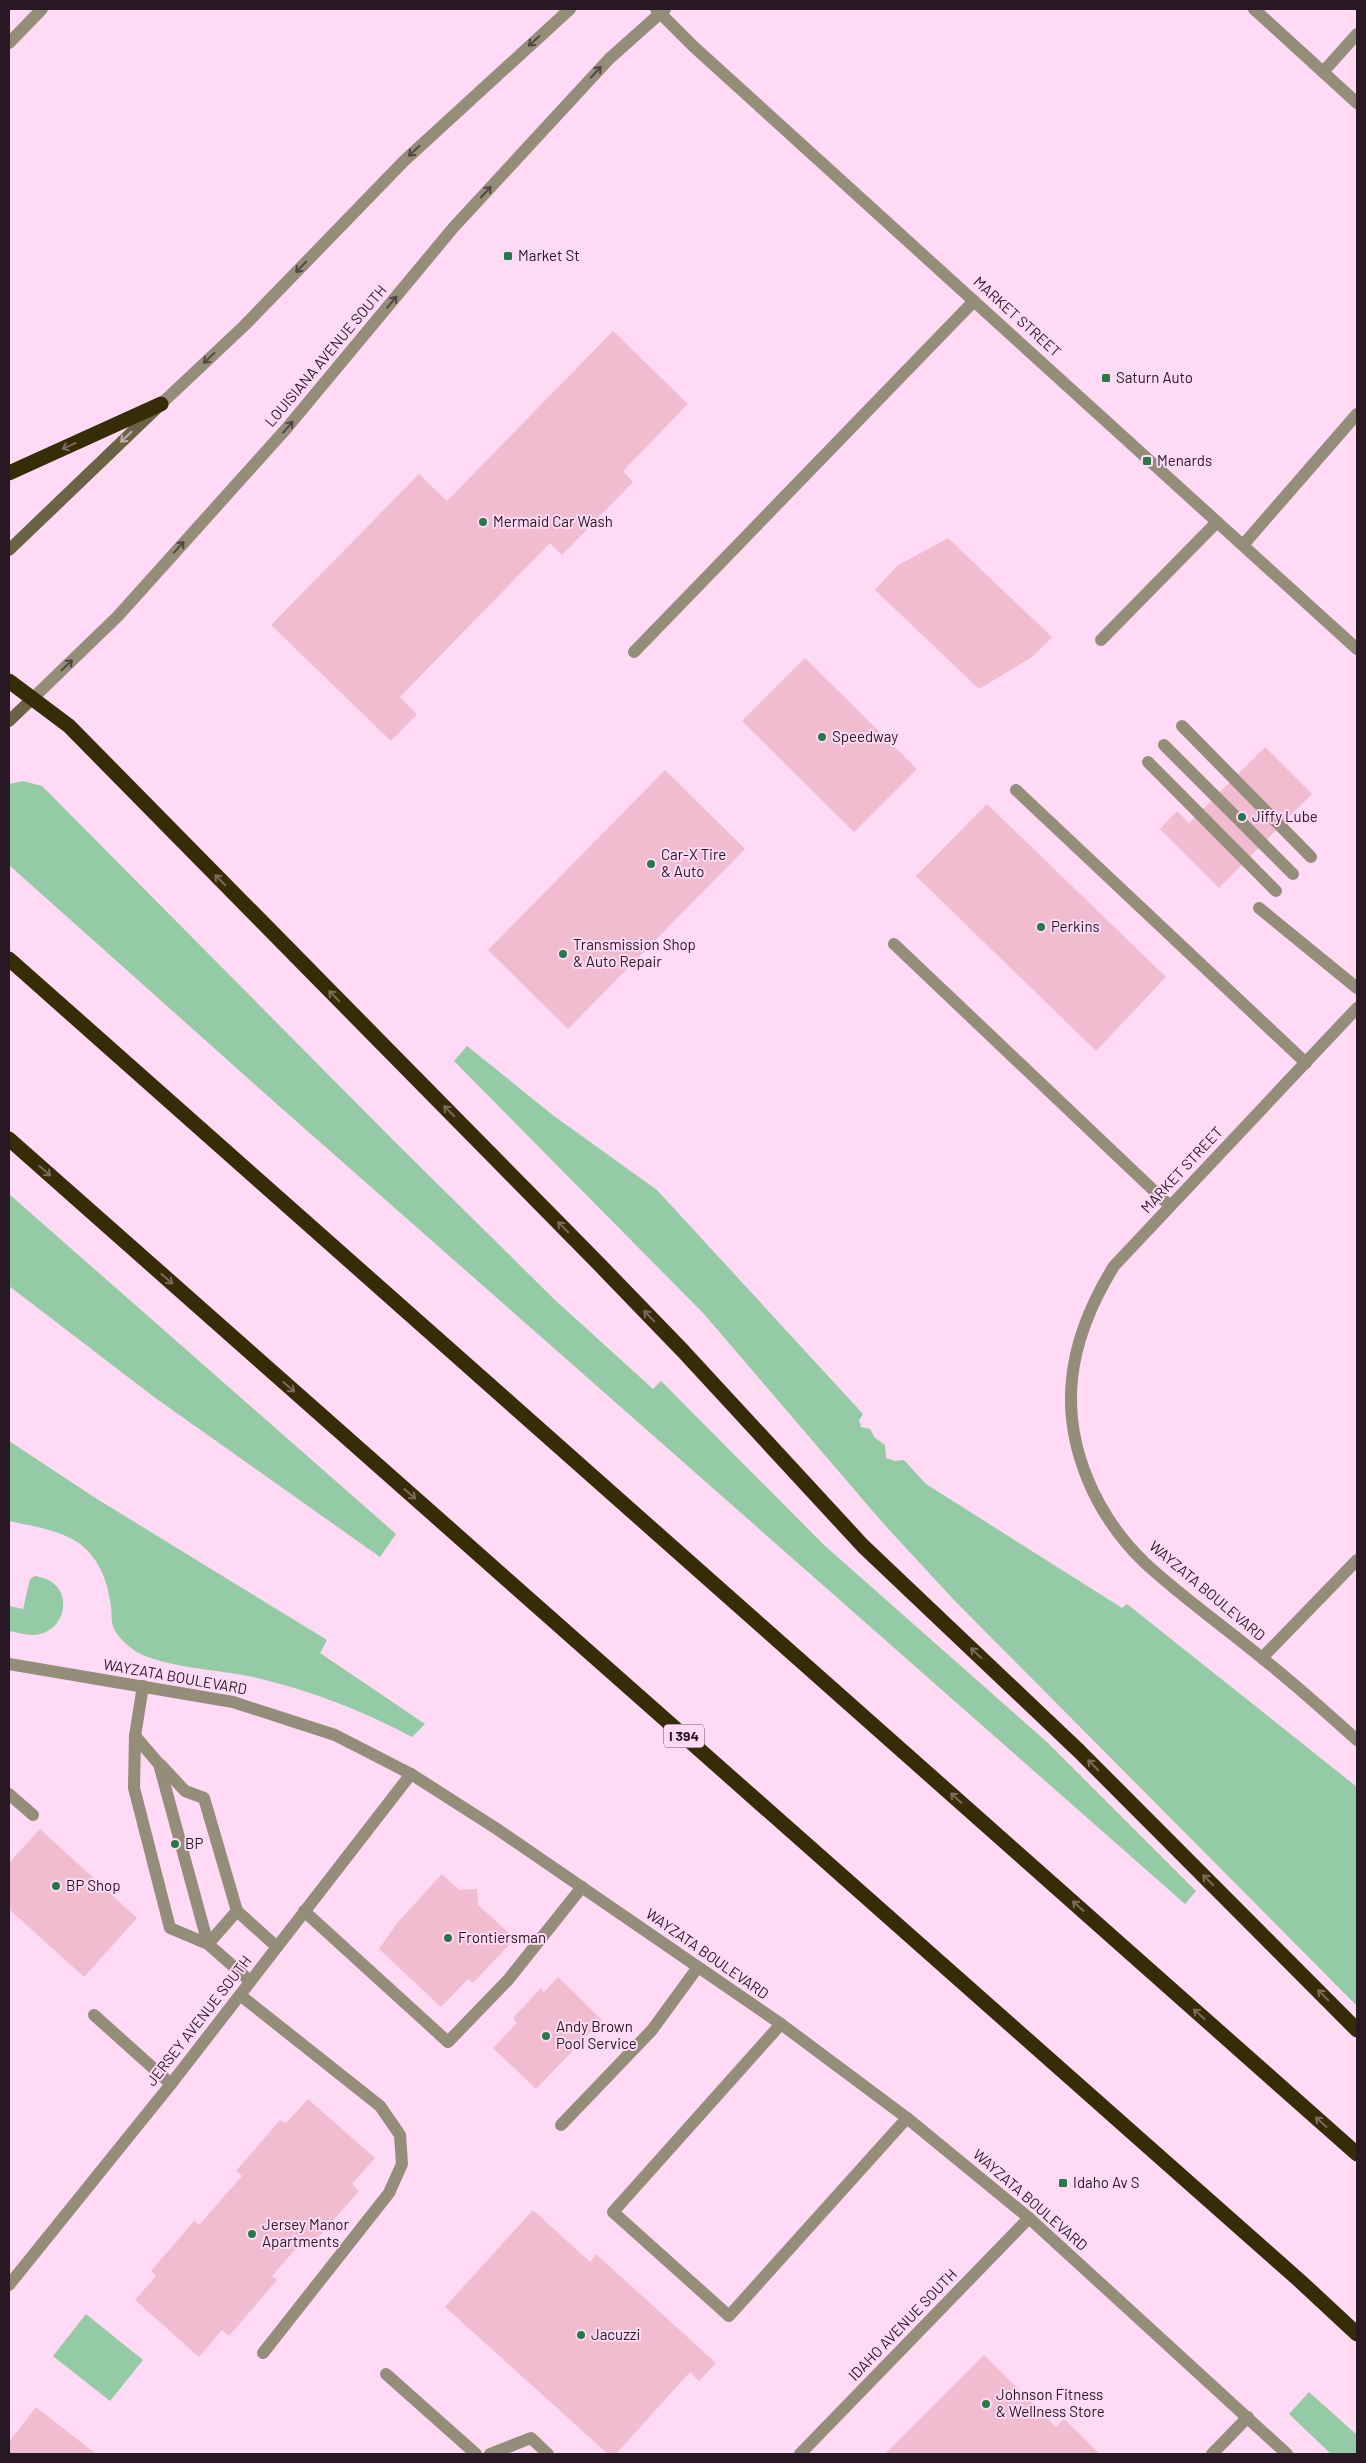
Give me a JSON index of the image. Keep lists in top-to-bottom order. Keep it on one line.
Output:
{"streets":{"highway":["I 394"],"main road":["LOUISIANA AVENUE SOUTH"],"street":["MARKET STREET","WAYZATA BOULEVARD","JERSEY AVENUE SOUTH","IDAHO AVENUE SOUTH"]},"crossings":[["MARKET STREET","LOUISIANA AVENUE SOUTH"],["MARKET STREET","WAYZATA BOULEVARD"],["WAYZATA BOULEVARD","JERSEY AVENUE SOUTH"],["WAYZATA BOULEVARD","IDAHO AVENUE SOUTH"]],"places":{"transit":["Market St","Saturn Auto","Menards","Idaho Av S"],"other":["Mermaid Car Wash","Speedway","Jiffy Lube","Car-X Tire & Auto","Perkins","Transmission Shop & Auto Repair","BP","BP Shop","Frontiersman","Andy Brown Pool Service","Jersey Manor Apartments","Jacuzzi","Johnson Fitness & Wellness Store"]}}
